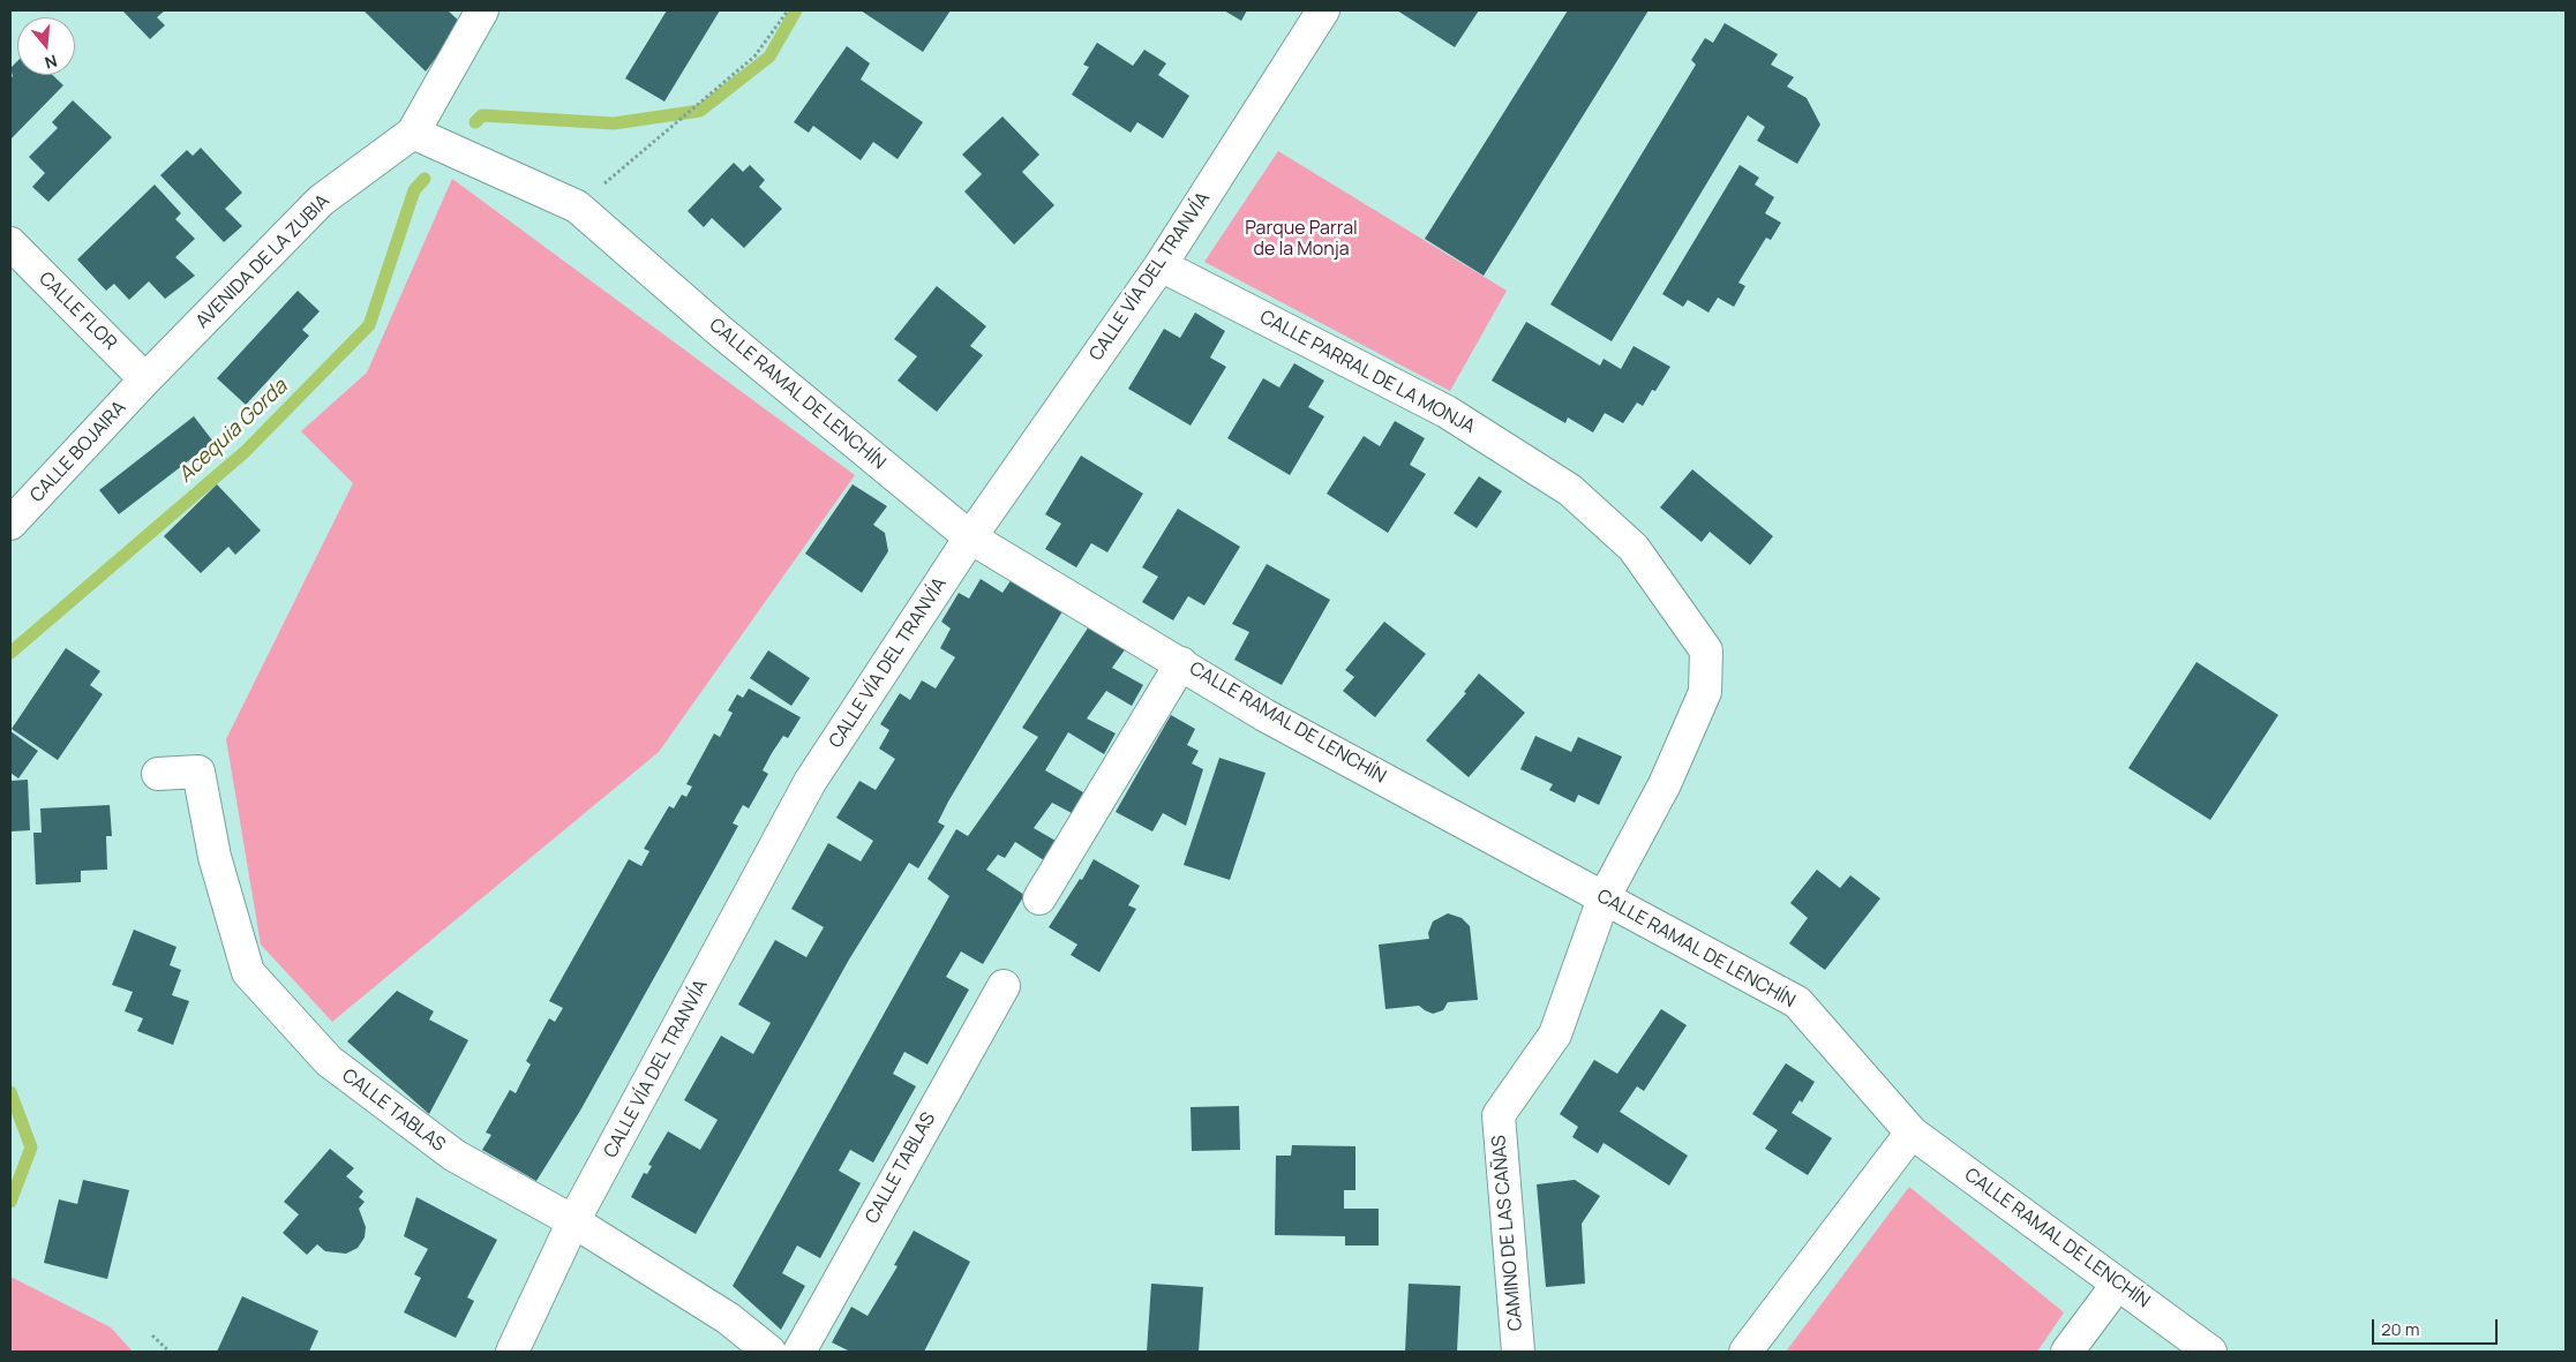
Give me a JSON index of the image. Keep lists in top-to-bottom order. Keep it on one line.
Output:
{"streets":{"street":["AVENIDA DE LA ZUBIA","CALLE VÍA DEL TRANVÍA","CALLE FLOR","CALLE PARRAL DE LA MONJA","CALLE RAMAL DE LENCHÍN","CALLE BOJAIRA","CALLE TABLAS","CAMINO DE LAS CAÑAS"]},"crossings":[["AVENIDA DE LA ZUBIA","CALLE FLOR"],["AVENIDA DE LA ZUBIA","CALLE RAMAL DE LENCHÍN"],["AVENIDA DE LA ZUBIA","CALLE BOJAIRA"],["CALLE VÍA DEL TRANVÍA","CALLE PARRAL DE LA MONJA"],["CALLE VÍA DEL TRANVÍA","CALLE RAMAL DE LENCHÍN"],["CALLE VÍA DEL TRANVÍA","CALLE TABLAS"],["CALLE FLOR","CALLE BOJAIRA"],["CALLE PARRAL DE LA MONJA","CALLE RAMAL DE LENCHÍN"],["CALLE PARRAL DE LA MONJA","CAMINO DE LAS CAÑAS"],["CALLE RAMAL DE LENCHÍN","CAMINO DE LAS CAÑAS"]],"water":["Acequia Gorda"],"parks":["Parque Parral de la Monja"],"scale_bar":"20 m","north":"bottom"}
